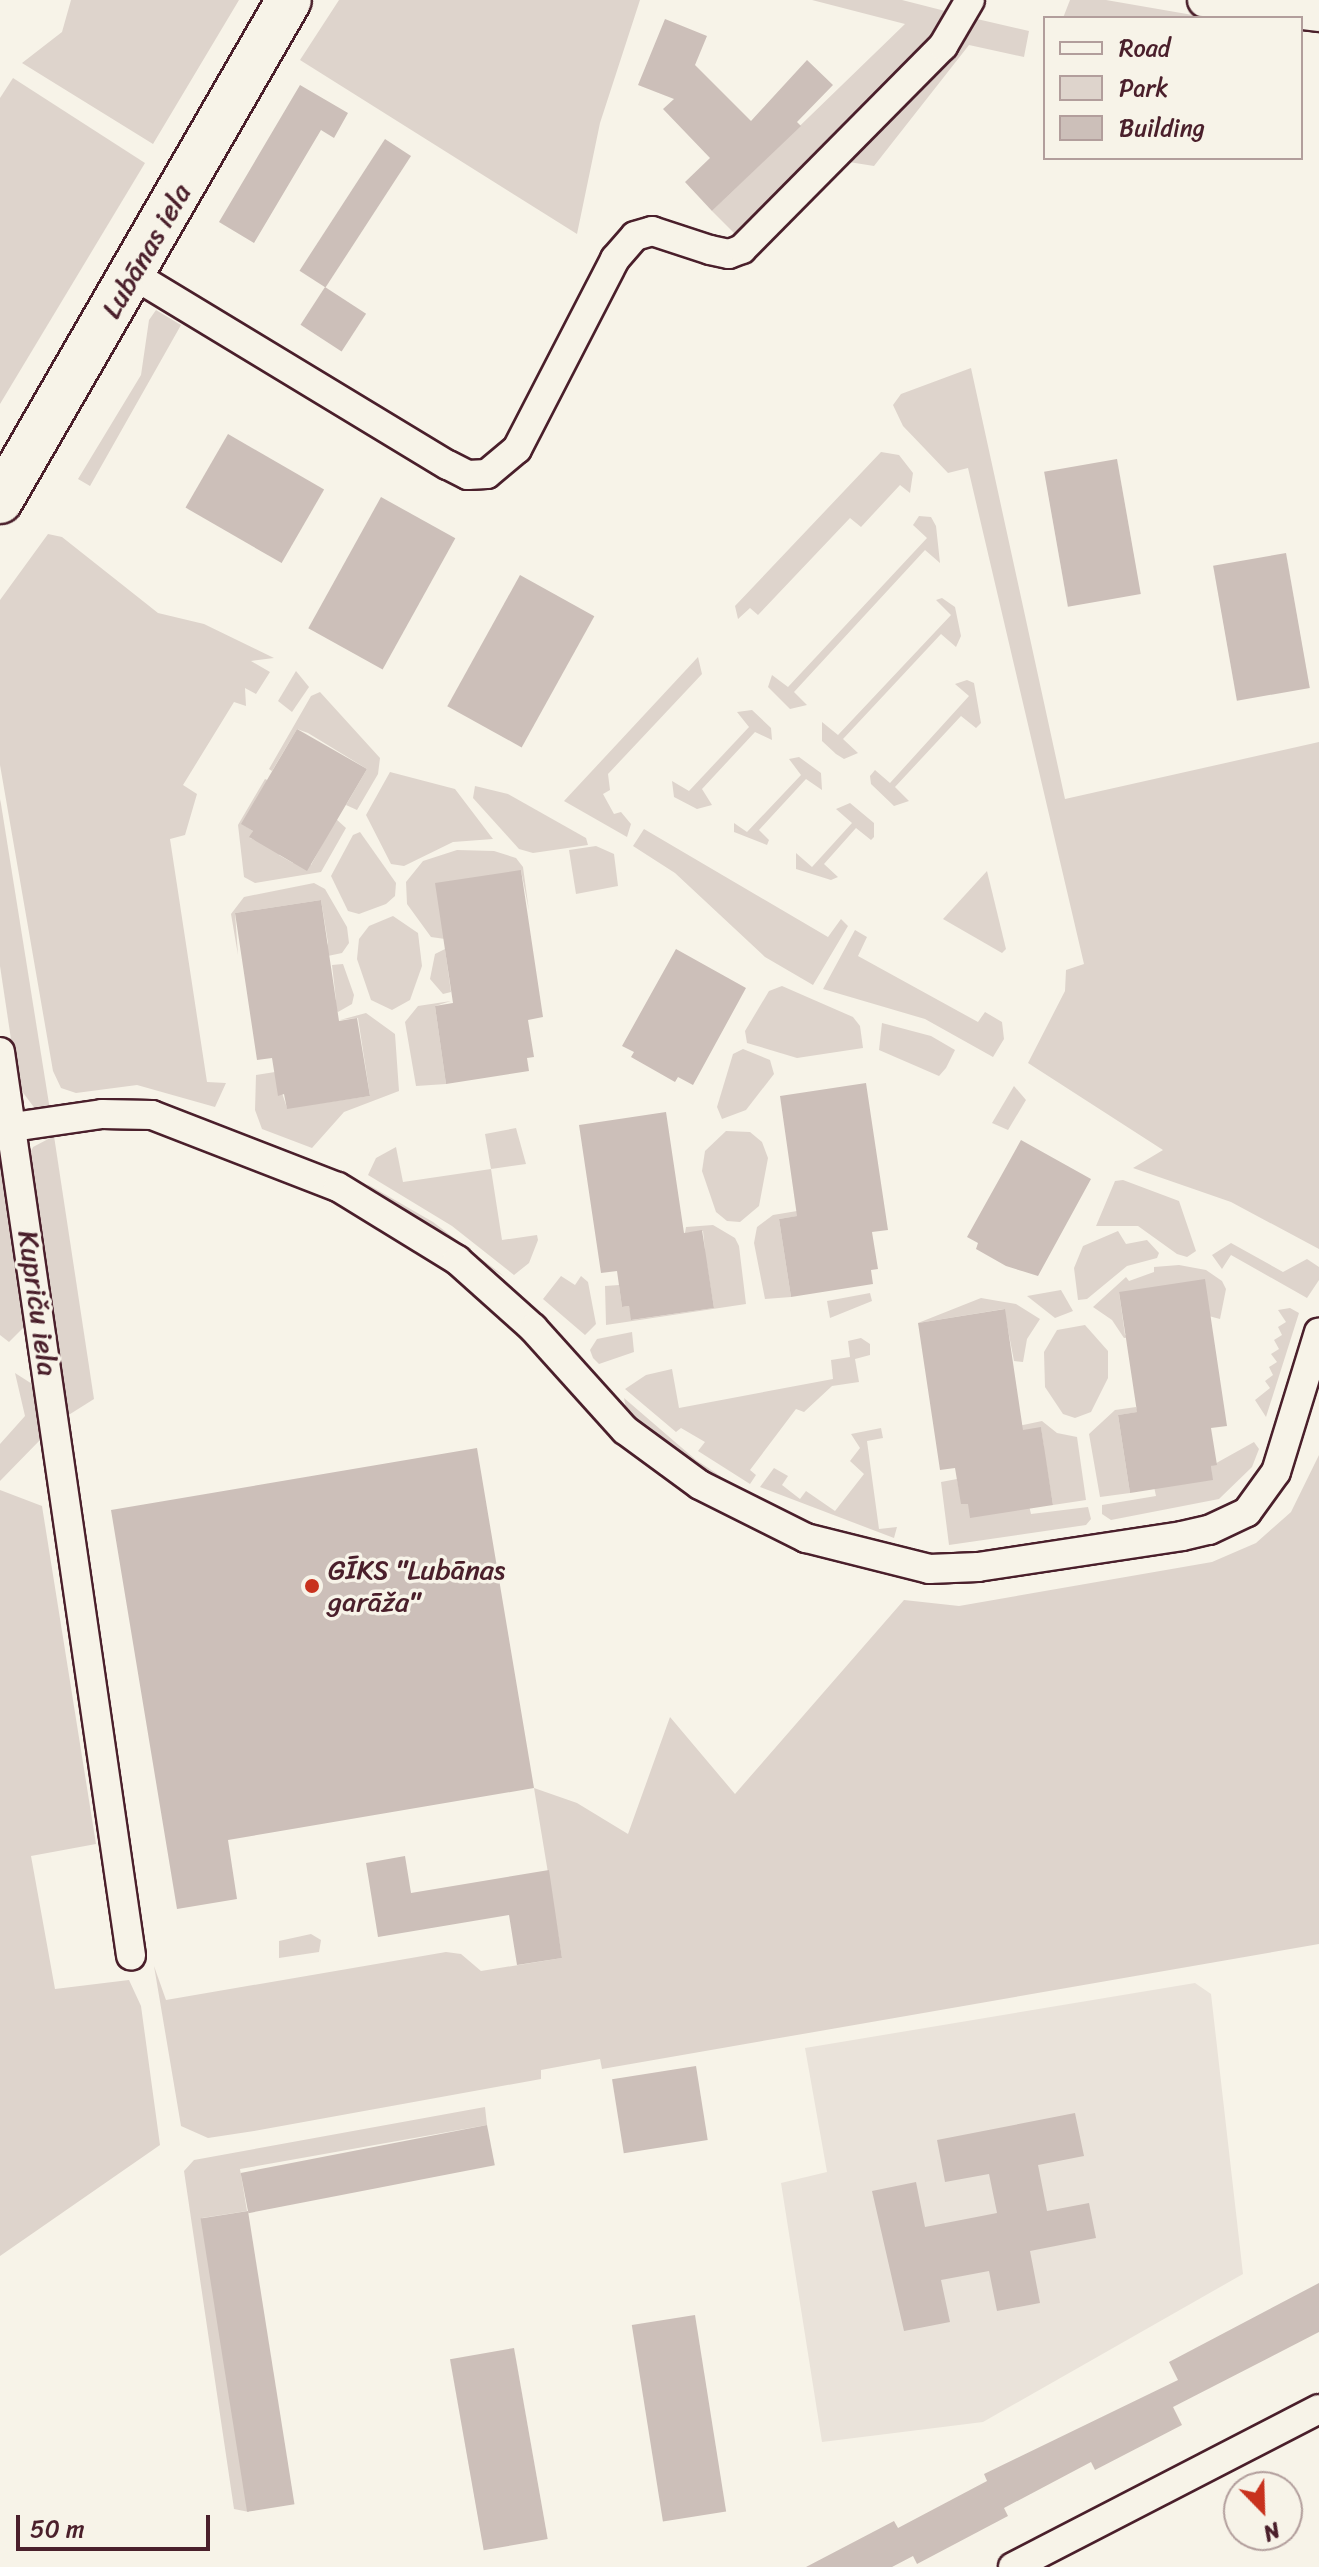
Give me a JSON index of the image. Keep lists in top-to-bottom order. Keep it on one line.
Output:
{"streets":{"main road":["Lubānas iela"],"street":["Kupriču iela"]},"places":["GĪKS \"Lubānas garāža\""],"legend":["Road","Park","Building"],"scale_bar":"50 m","north":"bottom right"}
